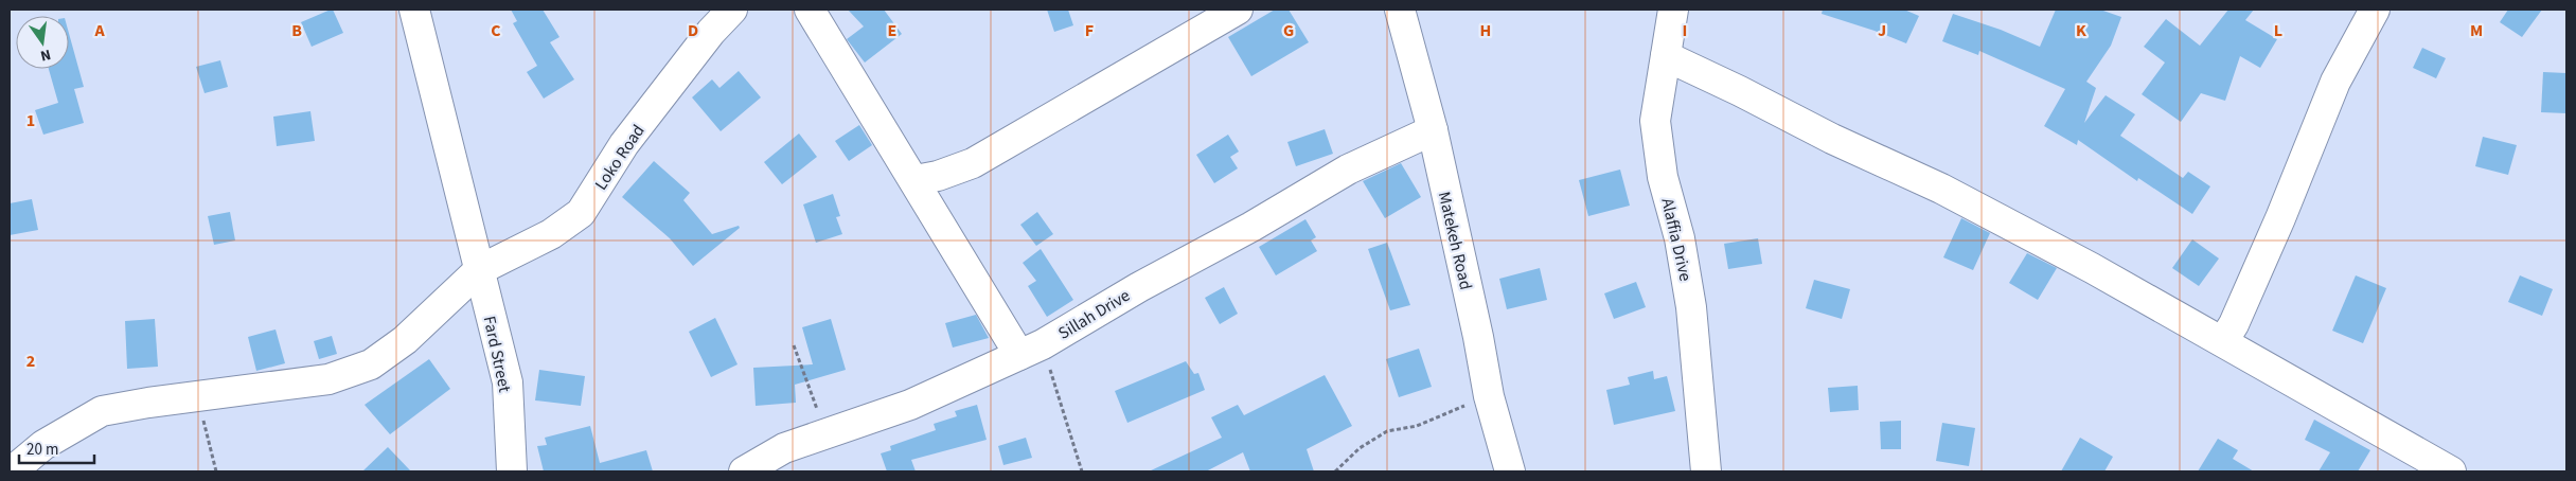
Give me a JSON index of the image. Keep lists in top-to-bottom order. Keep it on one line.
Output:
{"streets":{"street":["Loko Road","Alaffia Drive","Matekeh Road","Sillah Drive","Fard Street"]},"crossings":[["Loko Road","Fard Street"],["Matekeh Road","Sillah Drive"]],"scale_bar":"20 m","north":"bottom","grid":{"columns":["A","B","C","D","E","F","G","H","I","J","K","L","M"],"rows":["1","2"]}}
